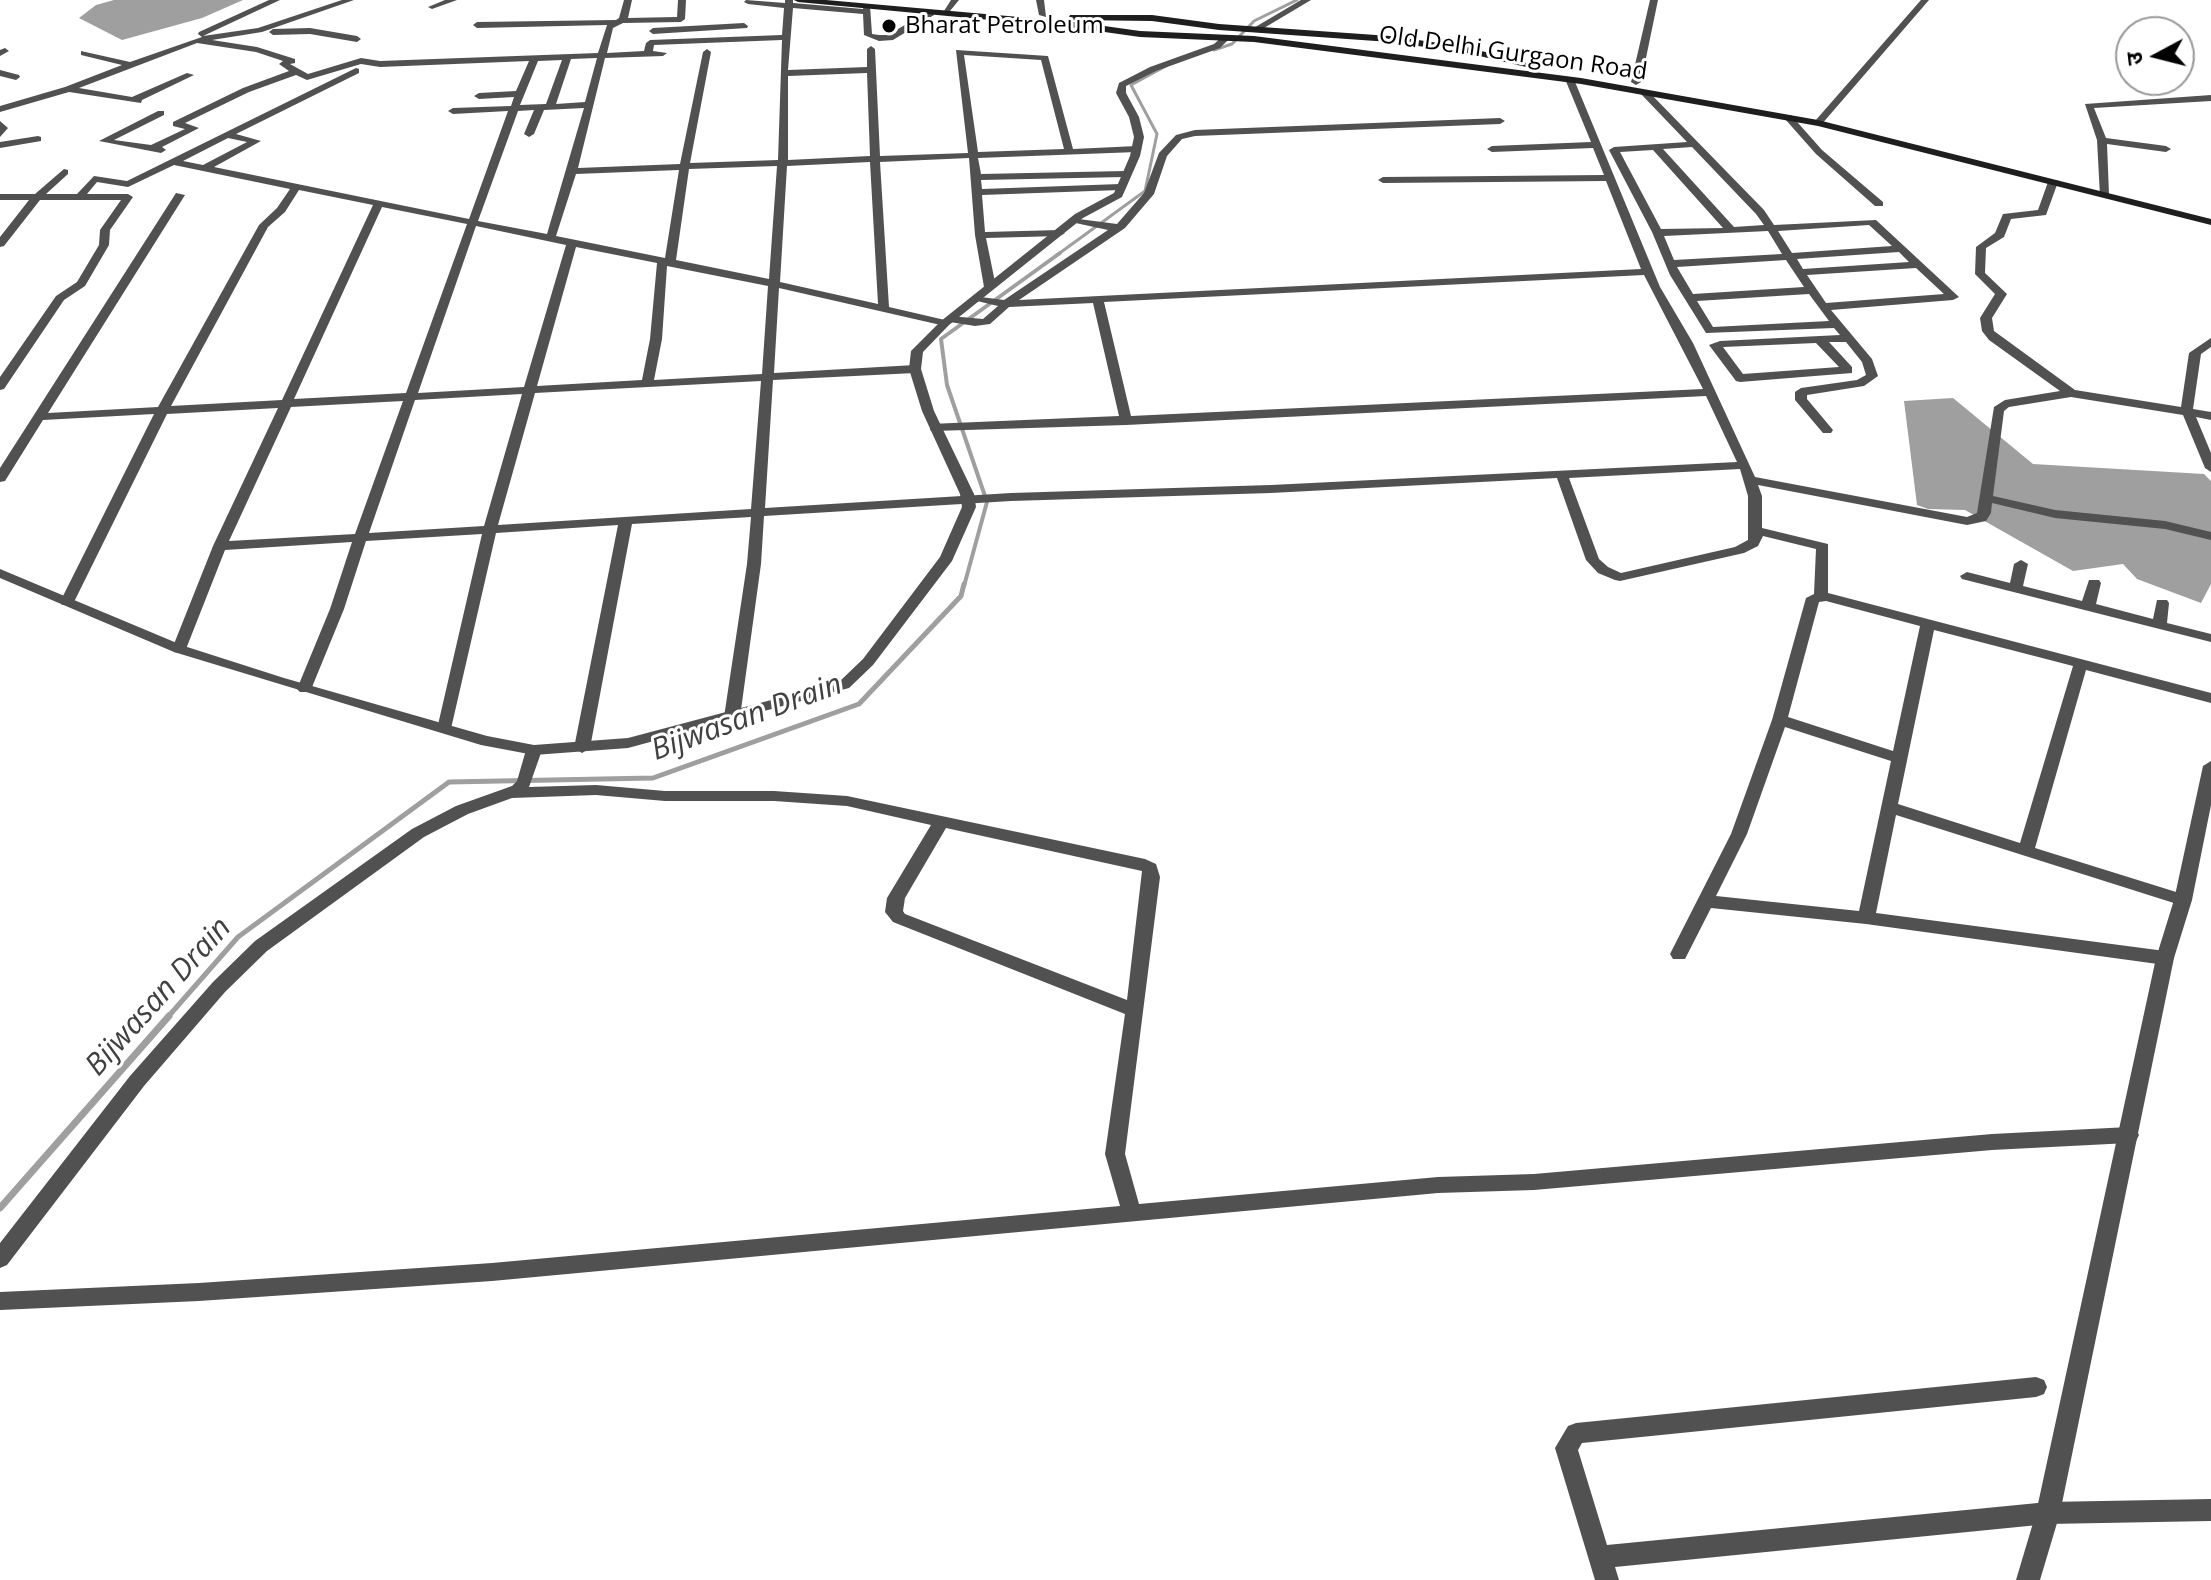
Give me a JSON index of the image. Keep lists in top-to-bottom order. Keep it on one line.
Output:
{"streets":{"main road":["Old Delhi Gurgaon Road"]},"water":["Bijwasan Drain"],"places":["Bharat Petroleum"],"north":"left"}
